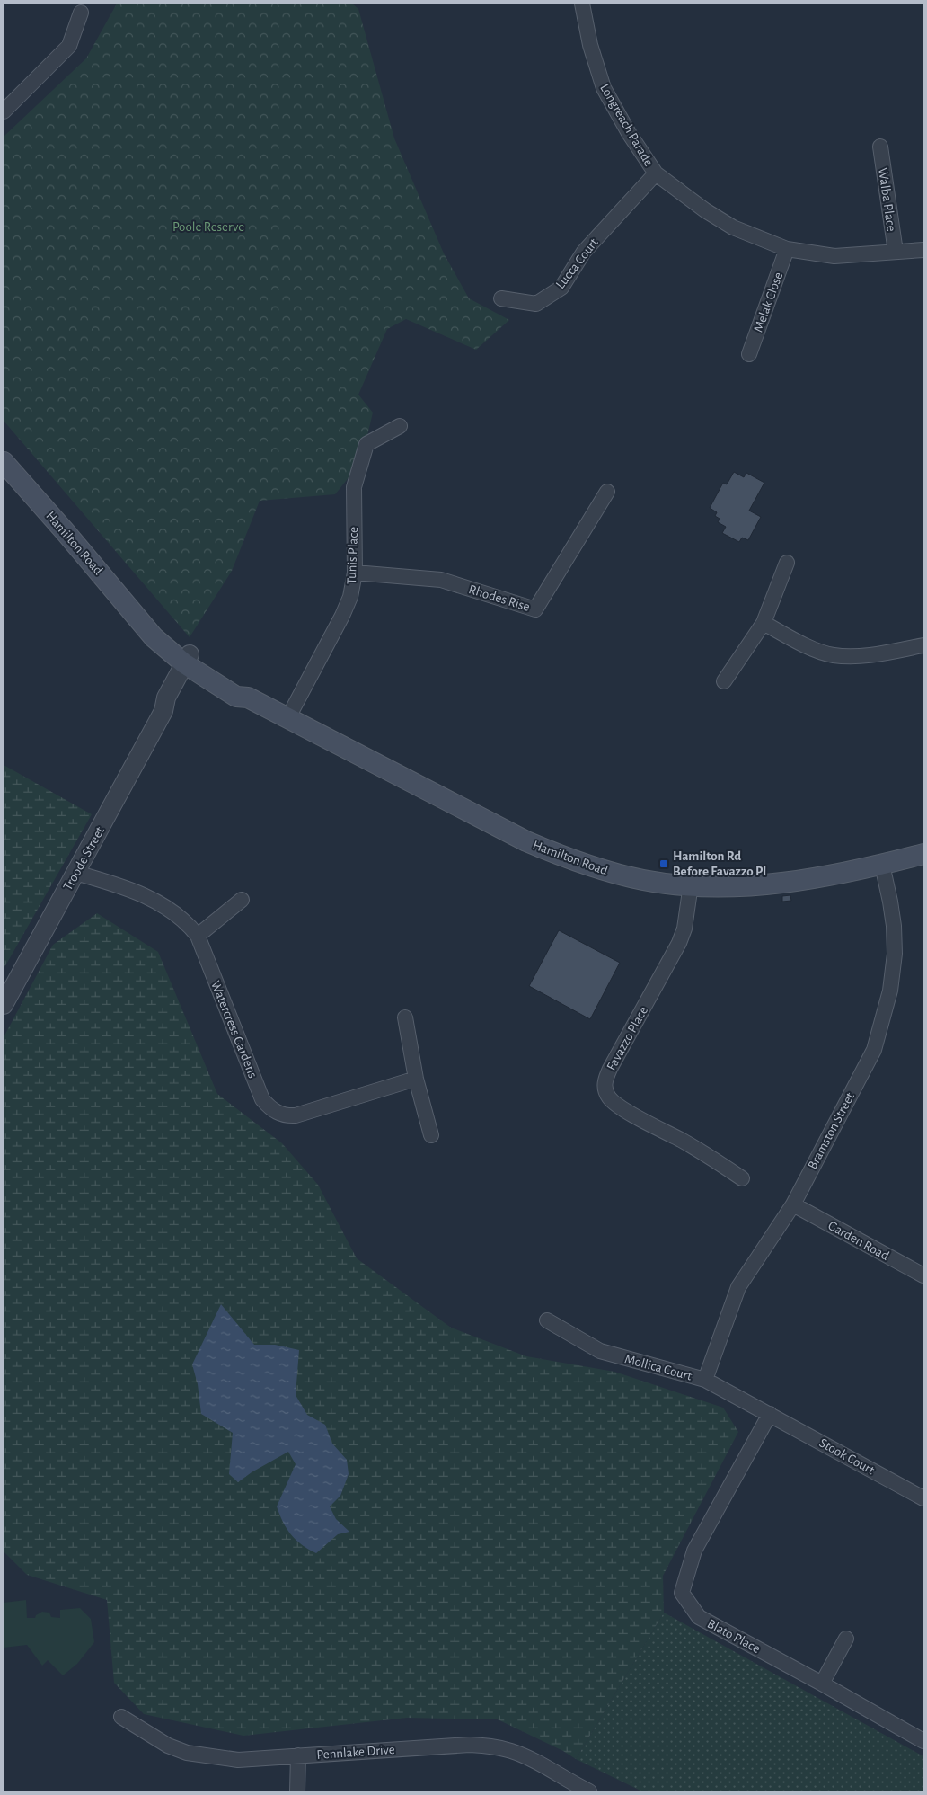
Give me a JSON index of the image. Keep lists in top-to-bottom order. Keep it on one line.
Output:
{"streets":{"main road":["Hamilton Road"],"street":["Longreach Parade","Walba Place","Lucca Court","Melak Close","Tunis Place","Rhodes Rise","Troode Street","Watercress Gardens","Favazzo Place","Bramston Street","Garden Road","Mollica Court","Stook Court","Blato Place","Pennlake Drive"]},"crossings":[["Longreach Parade","Walba Place"],["Longreach Parade","Lucca Court"],["Longreach Parade","Melak Close"],["Hamilton Road","Tunis Place"],["Hamilton Road","Troode Street"],["Hamilton Road","Favazzo Place"],["Hamilton Road","Bramston Street"],["Tunis Place","Rhodes Rise"],["Troode Street","Watercress Gardens"],["Bramston Street","Garden Road"],["Bramston Street","Mollica Court"],["Mollica Court","Stook Court"],["Mollica Court","Blato Place"],["Stook Court","Blato Place"]],"parks":["Poole Reserve"],"places":{"transit":["Hamilton Rd Before Favazzo Pl"]}}
